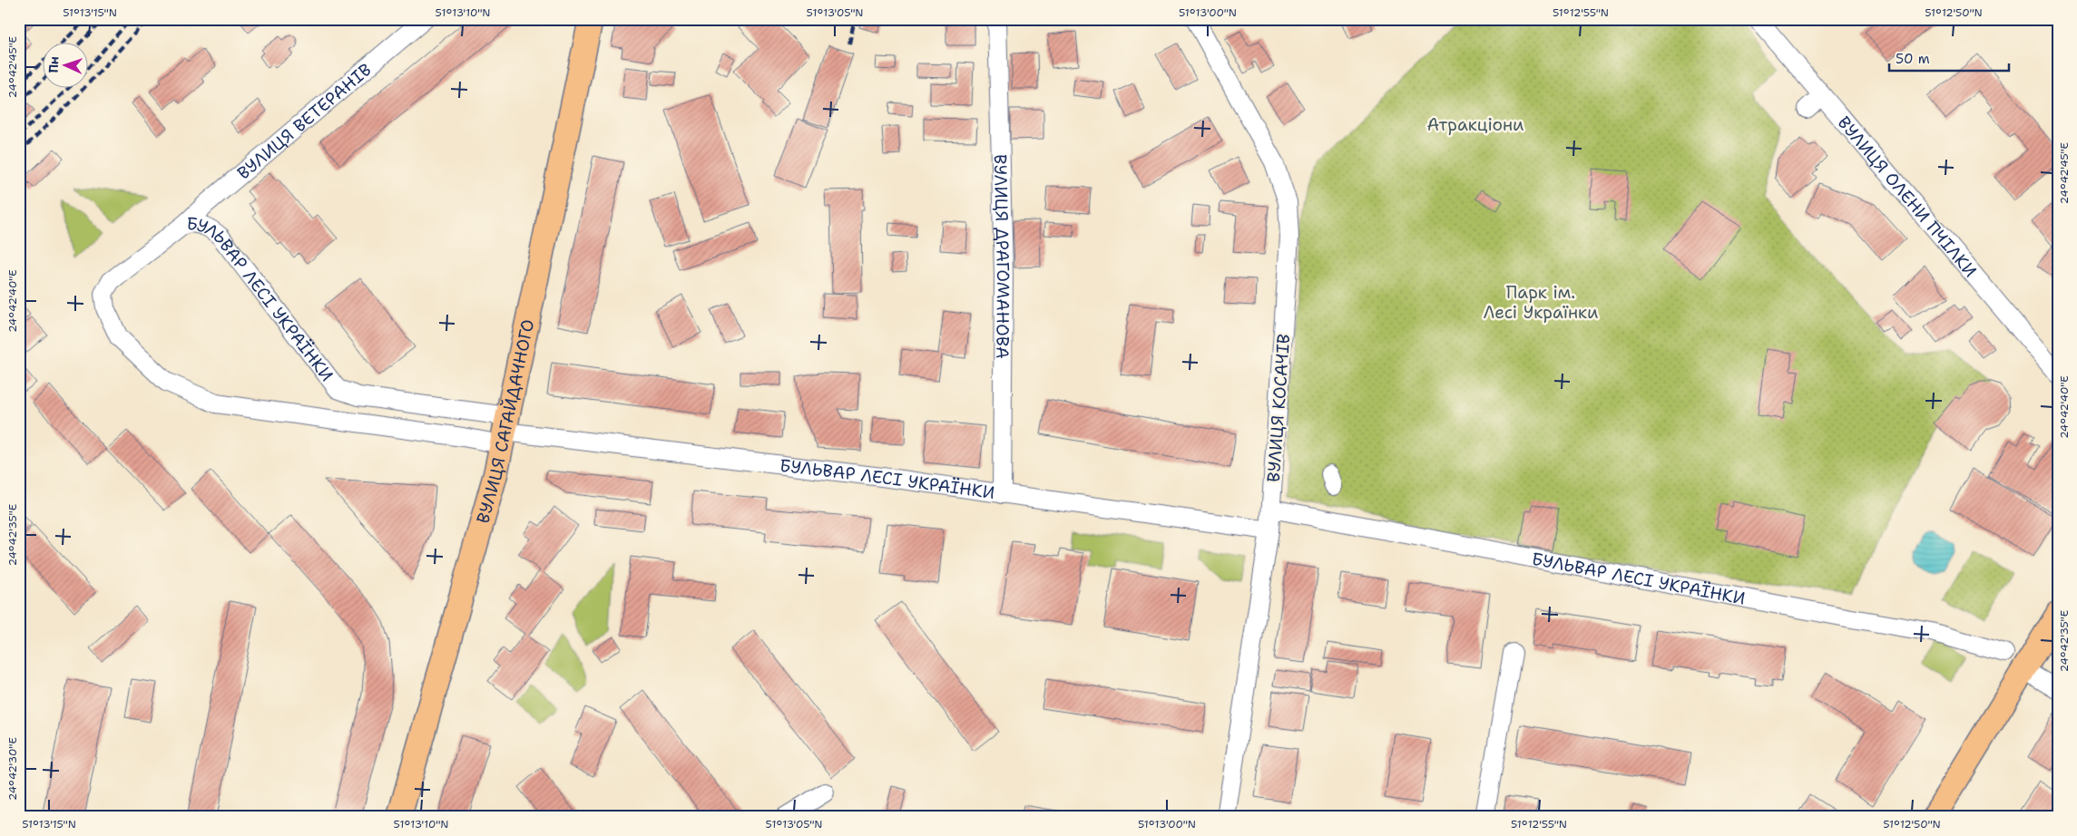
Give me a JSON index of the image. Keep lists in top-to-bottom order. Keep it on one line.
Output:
{"streets":{"main road":["ВУЛИЦЯ САГАЙДАЧНОГО"],"street":["ВУЛИЦЯ ВЕТЕРАНІВ","ВУЛИЦЯ ОЛЕНИ ПЧІЛКИ","ВУЛИЦЯ ДРАГОМАНОВА","БУЛЬВАР ЛЕСІ УКРАЇНКИ","ВУЛИЦЯ КОСАЧІВ"]},"crossings":[["ВУЛИЦЯ ВЕТЕРАНІВ","БУЛЬВАР ЛЕСІ УКРАЇНКИ"],["ВУЛИЦЯ ДРАГОМАНОВА","БУЛЬВАР ЛЕСІ УКРАЇНКИ"],["БУЛЬВАР ЛЕСІ УКРАЇНКИ","ВУЛИЦЯ КОСАЧІВ"],["БУЛЬВАР ЛЕСІ УКРАЇНКИ","ВУЛИЦЯ САГАЙДАЧНОГО"]],"parks":["Атракціони","Парк ім. Лесі Українки"],"scale_bar":"50 m","north":"left","coordinates":["51°13'15\"N","51°13'10\"N","51°13'05\"N","51°13'00\"N","51°12'55\"N","51°12'50\"N","24°42'45\"E","24°42'40\"E","24°42'35\"E","24°42'30\"E"]}
